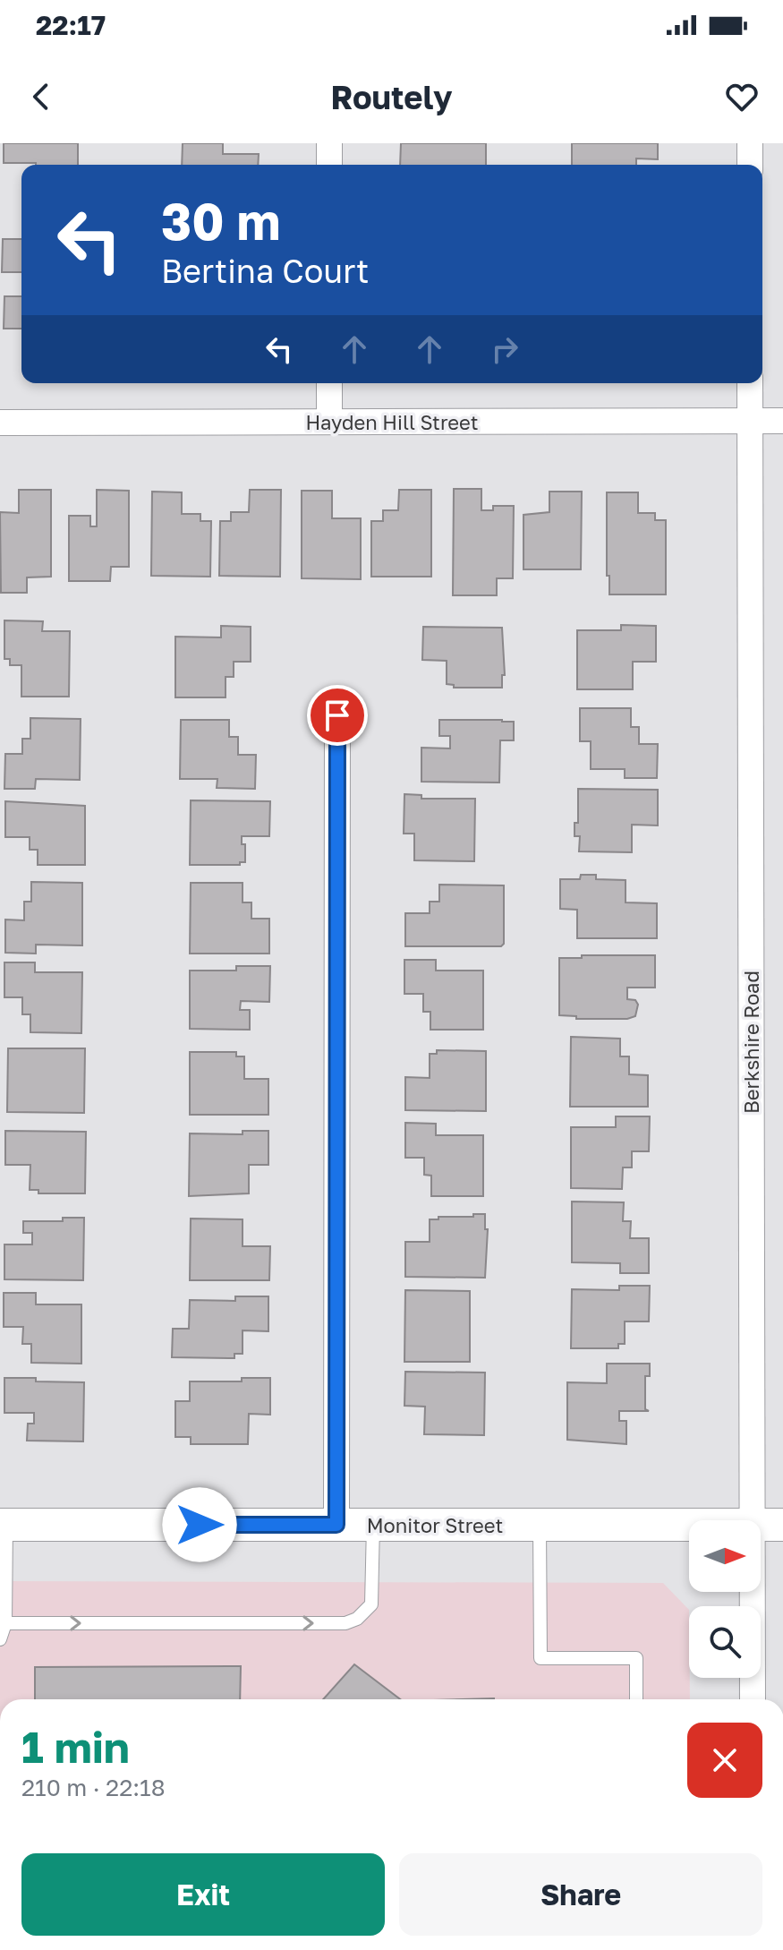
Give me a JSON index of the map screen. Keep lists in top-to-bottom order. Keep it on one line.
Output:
{"streets":{"street":["Hayden Hill Street","Berkshire Road","Monitor Street"]},"crossings":[["Hayden Hill Street","Berkshire Road"],["Berkshire Road","Monitor Street"]],"north":"right","page":{"status":"22:17","header":"Routely","turn":["30 m","Bertina Court"],"heading":["1 min","210 m · 22:18"],"buttons":["Exit","Share"]}}
